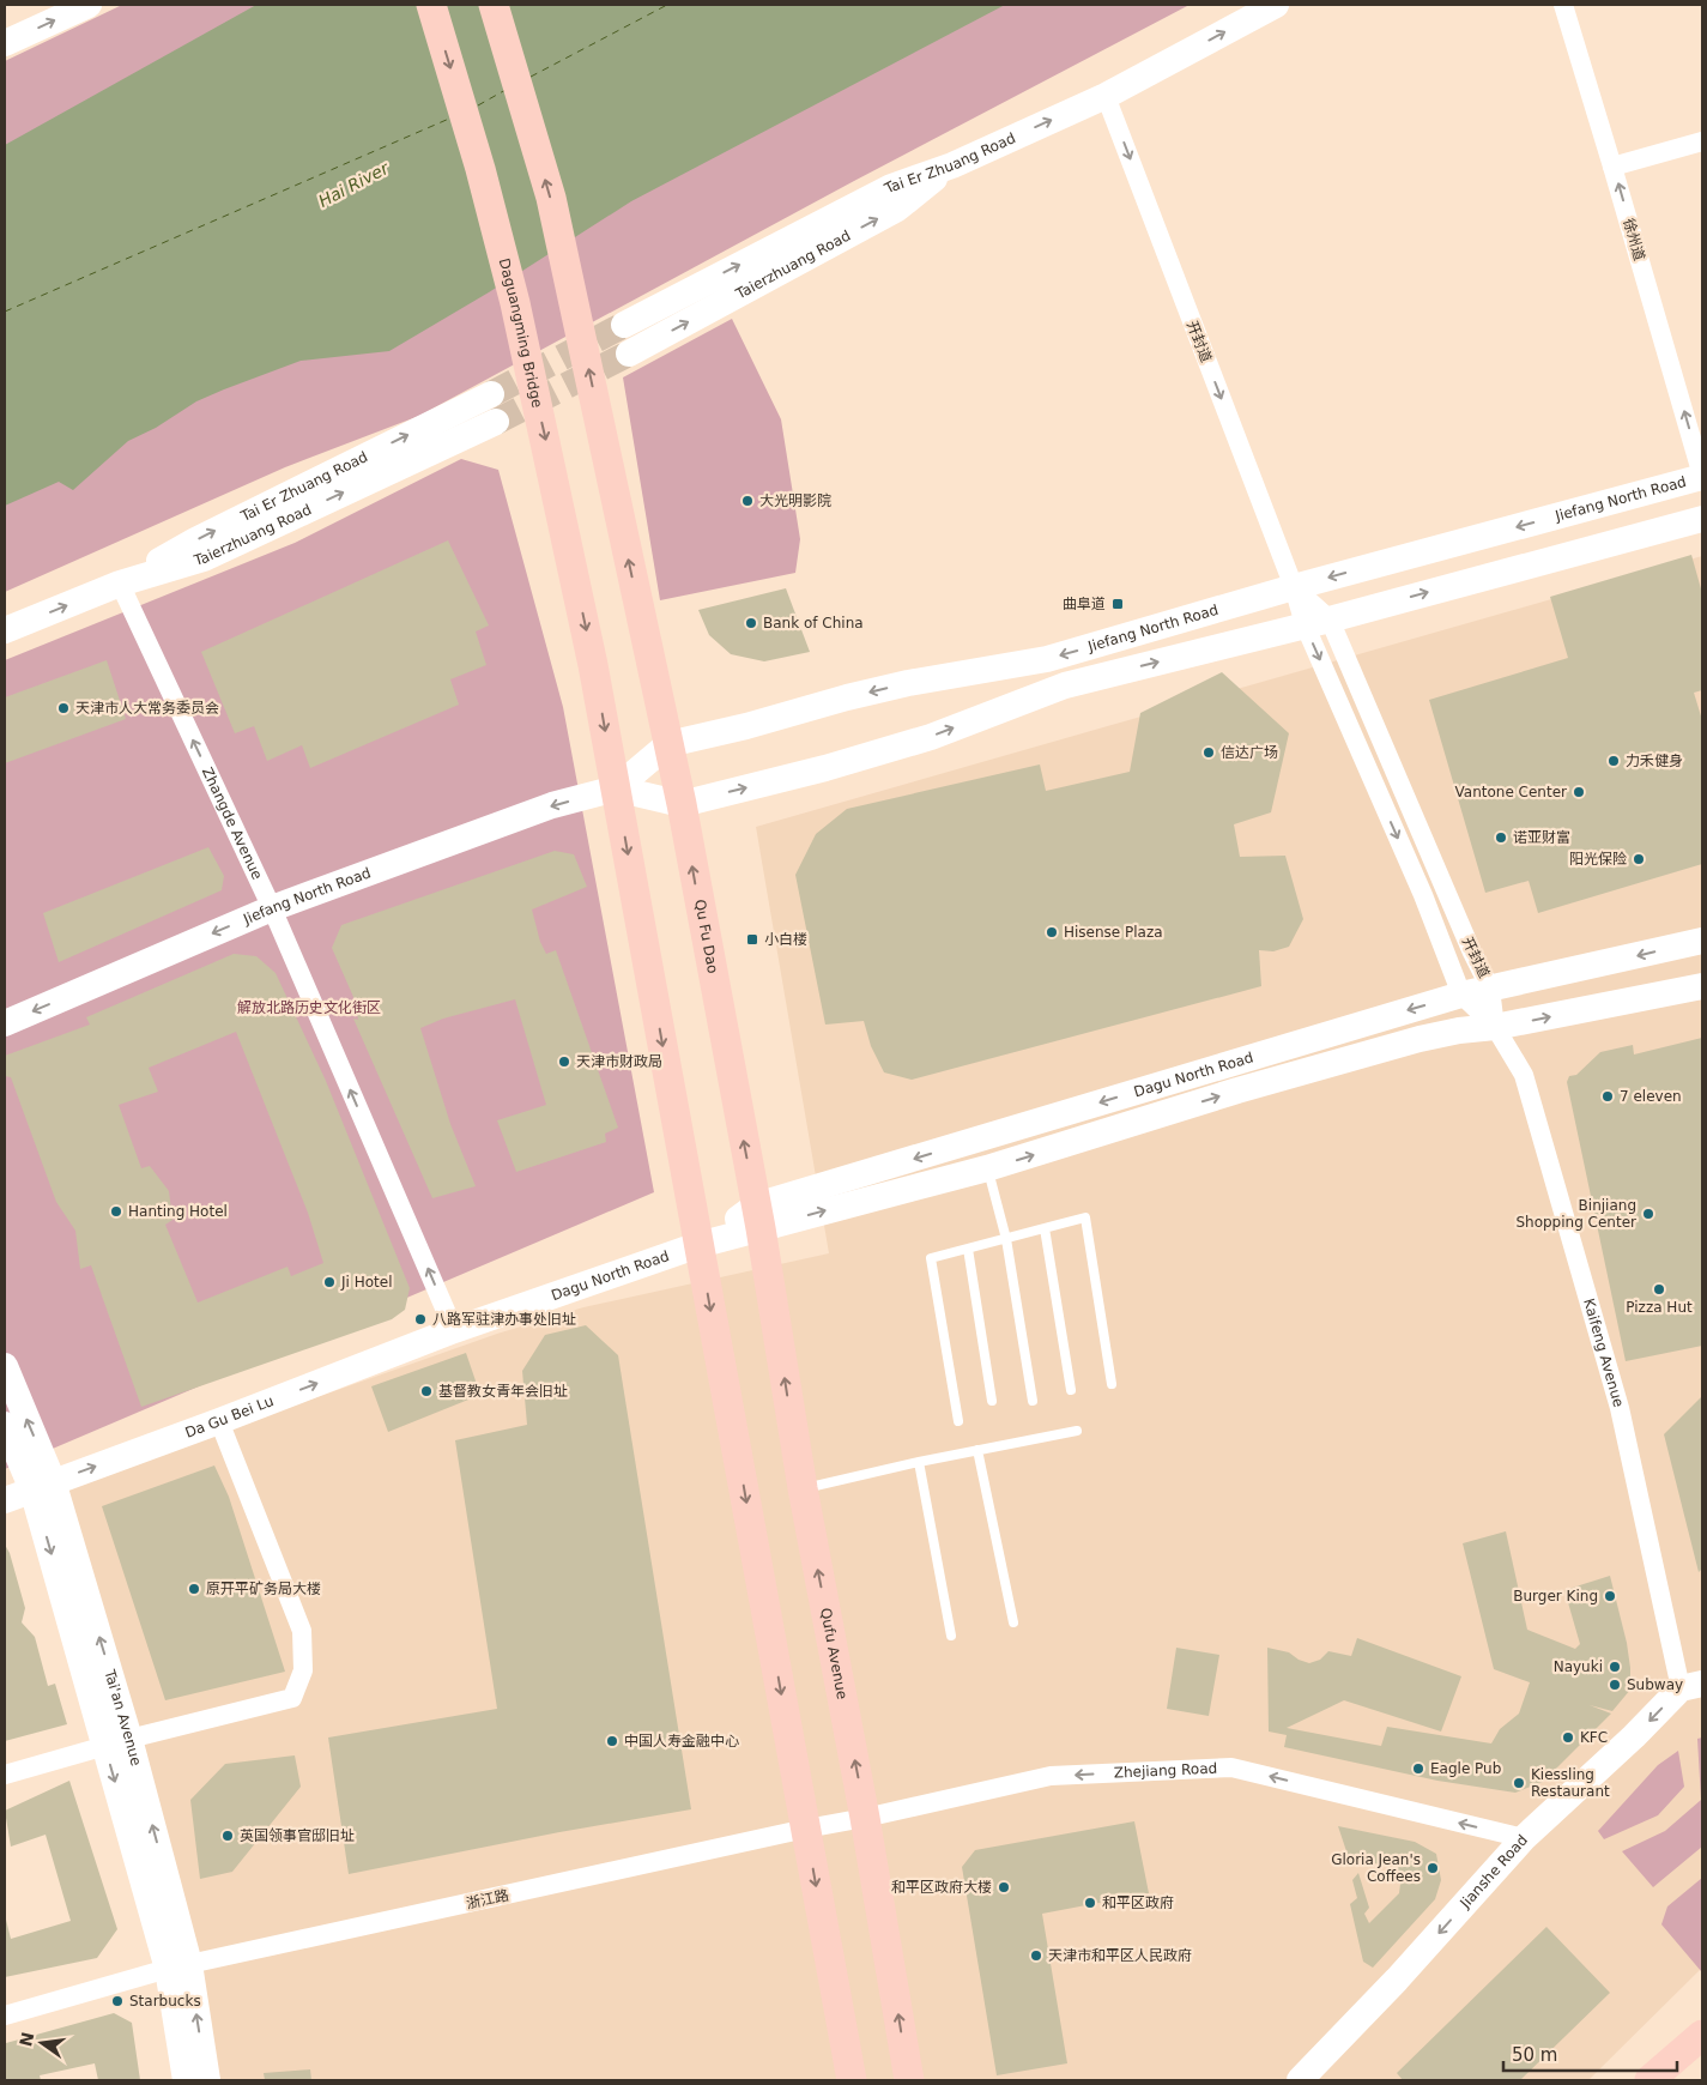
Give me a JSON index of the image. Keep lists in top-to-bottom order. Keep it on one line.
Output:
{"streets":{"main road":["Tai Er Zhuang Road","Taierzhuang Road","Daguangming Bridge","Jiefang North Road","Qu Fu Dao","Dagu North Road","Da Gu Bei Lu","Qufu Avenue","Tai'an Avenue","Jianshe Road"],"street":["徐州道","开封道","Zhangde Avenue","Kaifeng Avenue","Zhejiang Road","浙江路"]},"crossings":[["Tai Er Zhuang Road","Taierzhuang Road"],["Tai Er Zhuang Road","开封道"],["Tai Er Zhuang Road","Zhangde Avenue"],["徐州道","Jiefang North Road"],["Taierzhuang Road","Zhangde Avenue"],["Daguangming Bridge","Jiefang North Road"],["开封道","Jiefang North Road"],["开封道","Dagu North Road"],["开封道","Kaifeng Avenue"],["Jiefang North Road","Zhangde Avenue"],["Jiefang North Road","Qu Fu Dao"],["Zhangde Avenue","Dagu North Road"],["Zhangde Avenue","Da Gu Bei Lu"],["Qu Fu Dao","Dagu North Road"],["Qu Fu Dao","Qufu Avenue"],["Dagu North Road","Kaifeng Avenue"],["Dagu North Road","Da Gu Bei Lu"],["Dagu North Road","Qufu Avenue"],["Kaifeng Avenue","Jianshe Road"],["Da Gu Bei Lu","Tai'an Avenue"],["Qufu Avenue","Zhejiang Road"],["Tai'an Avenue","浙江路"],["Zhejiang Road","Jianshe Road"],["Zhejiang Road","浙江路"]],"one_way":["Tai Er Zhuang Road","徐州道","Taierzhuang Road","Daguangming Bridge","Zhangde Avenue","Da Gu Bei Lu","Zhejiang Road","Jianshe Road"],"water":["Hai River"],"parks":["解放北路历史文化街区"],"places":{"other":["大光明影院","Bank of China","天津市人大常务委员会","信达广场","力禾健身","Vantone Center","诺亚财富","阳光保险","Hisense Plaza","天津市财政局","7 eleven","Hanting Hotel","Binjiang Shopping Center","Ji Hotel","Pizza Hut","八路军驻津办事处旧址","基督教女青年会旧址","原开平矿务局大楼","Burger King","Nayuki","Subway","KFC","中国人寿金融中心","Eagle Pub","Kiessling Restaurant","英国领事官邸旧址","Gloria Jean's Coffees","和平区政府大楼","和平区政府","天津市和平区人民政府","Starbucks"],"transit":["曲阜道","小白楼"]},"scale_bar":"50 m","north":"left"}
